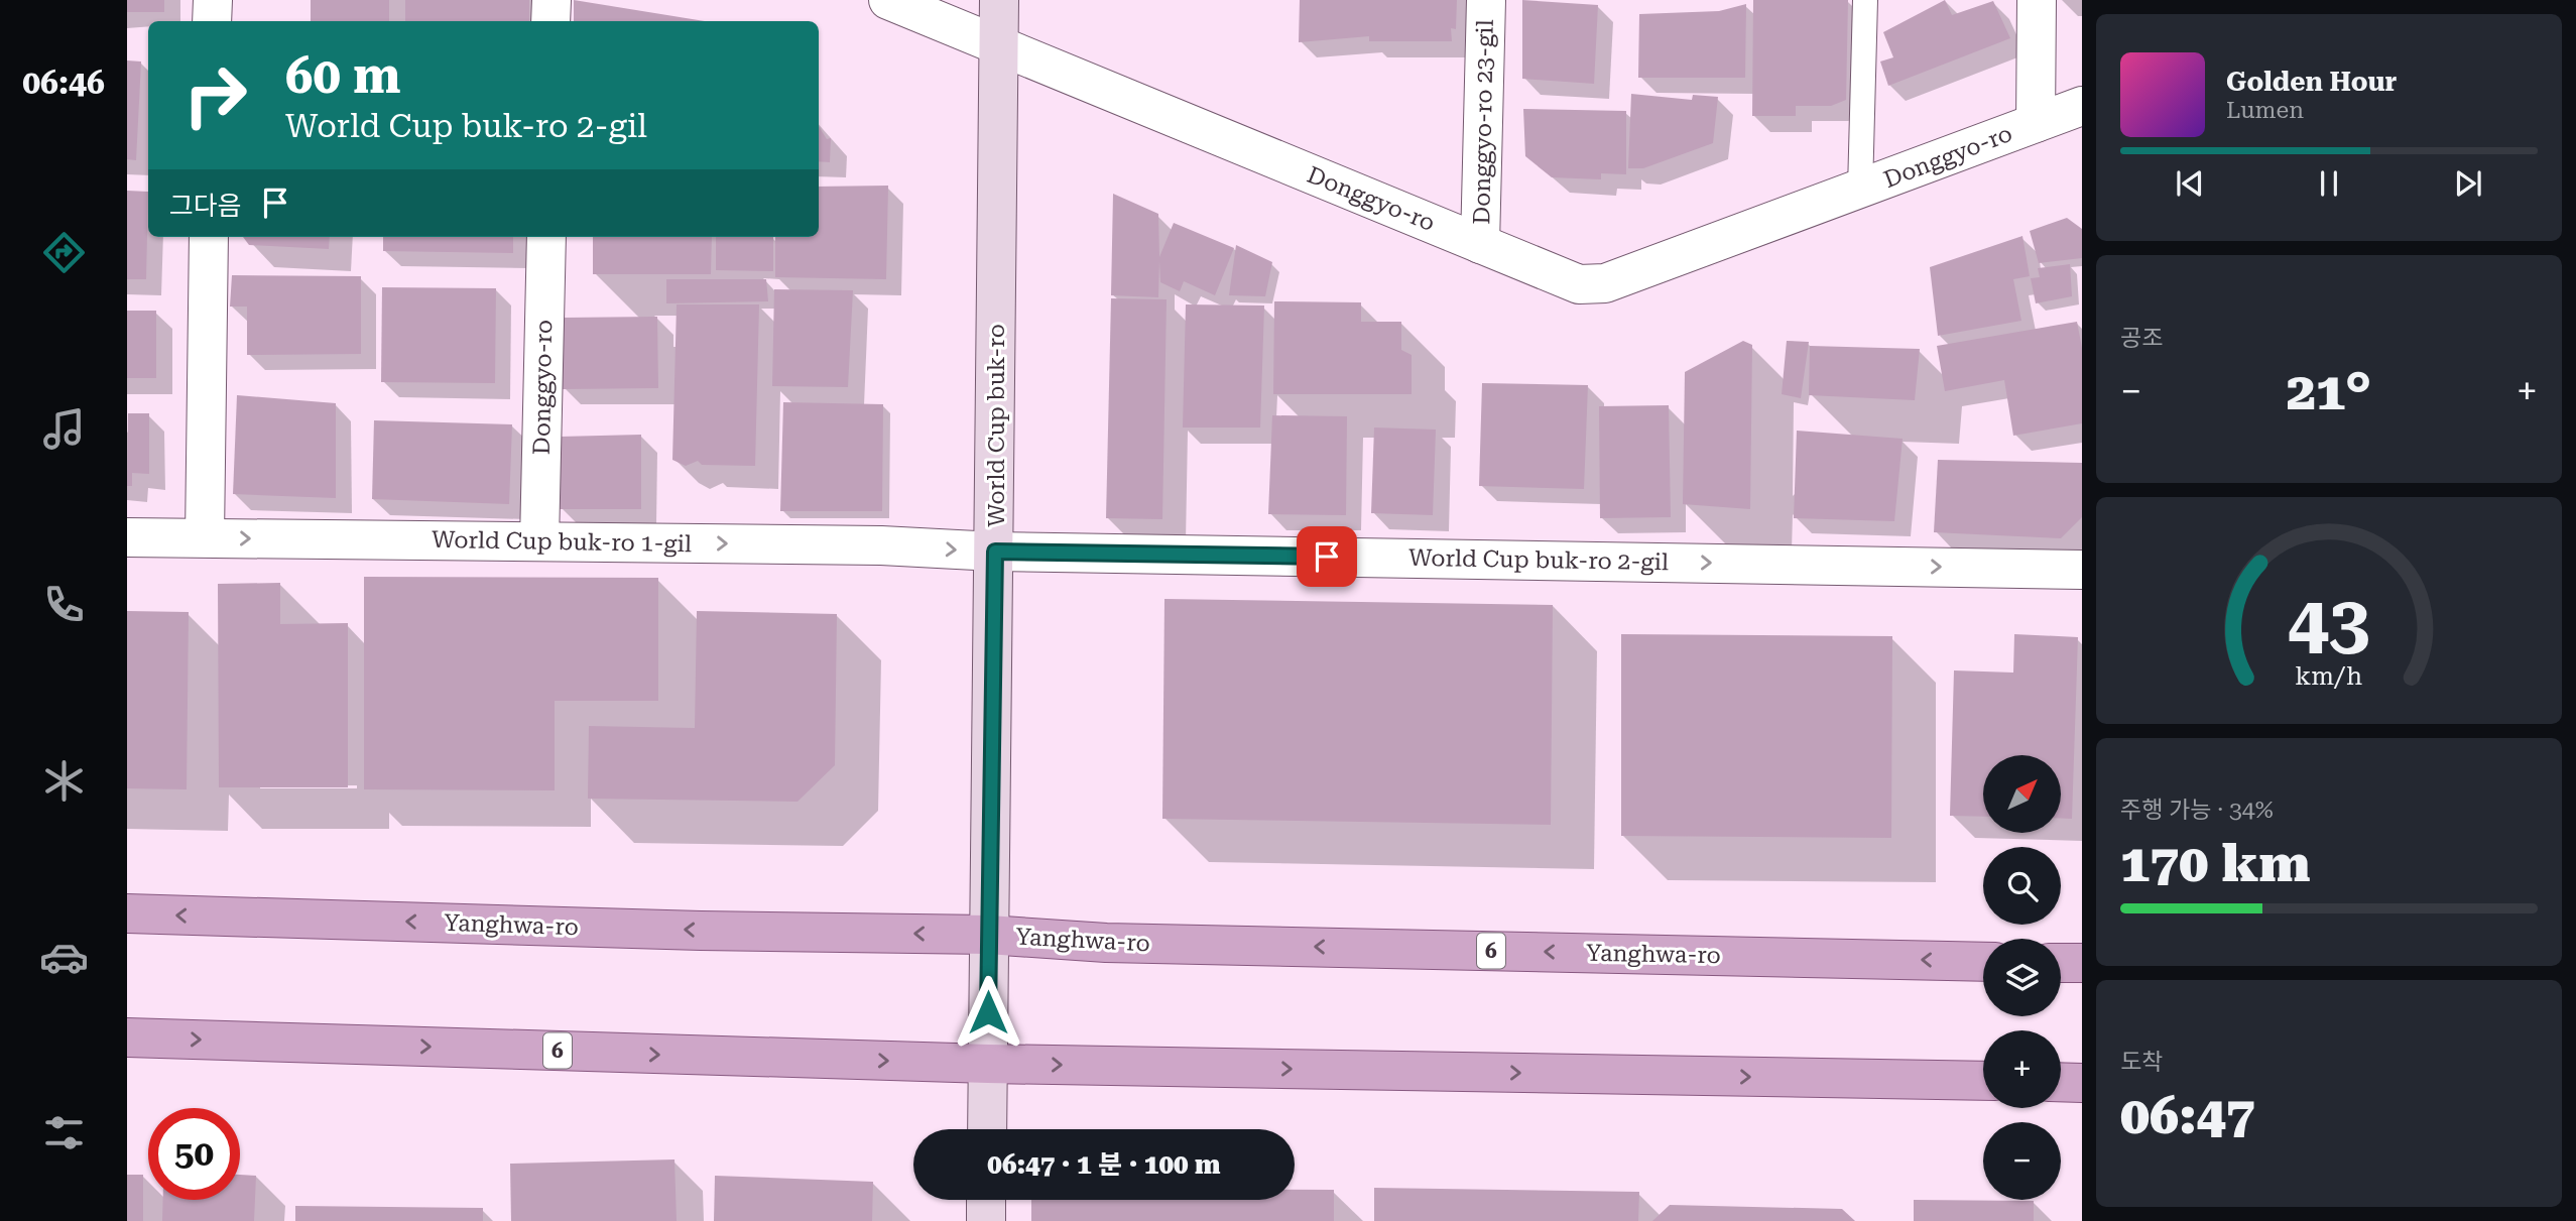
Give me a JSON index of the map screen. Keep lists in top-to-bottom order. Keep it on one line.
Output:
{"streets":{"main road":["World Cup buk-ro","Yanghwa-ro","6"],"street":["Donggyo-ro 23-gil","Donggyo-ro","World Cup buk-ro 1-gil","World Cup buk-ro 2-gil"]},"crossings":[["Donggyo-ro 23-gil","Donggyo-ro"],["Donggyo-ro","World Cup buk-ro"],["Donggyo-ro","World Cup buk-ro 1-gil"],["World Cup buk-ro","World Cup buk-ro 1-gil"],["World Cup buk-ro","World Cup buk-ro 2-gil"],["World Cup buk-ro","Yanghwa-ro"],["World Cup buk-ro","6"],["World Cup buk-ro 1-gil","World Cup buk-ro 2-gil"]],"one_way":["World Cup buk-ro 1-gil","World Cup buk-ro 2-gil"],"north":"top right","page":{"tabs":"06:46","turn":["60 m","World Cup buk-ro 2-gil"],"song":["Golden Hour","Lumen"],"then":"그다음","tile":["공조",["주행 가능 · 34%","170 km"],["도착","06:47"]],"heat":["−","21°","+"],"map_buttons":["+","−"],"limit":"50","trip":"06:47 · 1 분 · 100 m","gauge":["43","km/h"]}}
